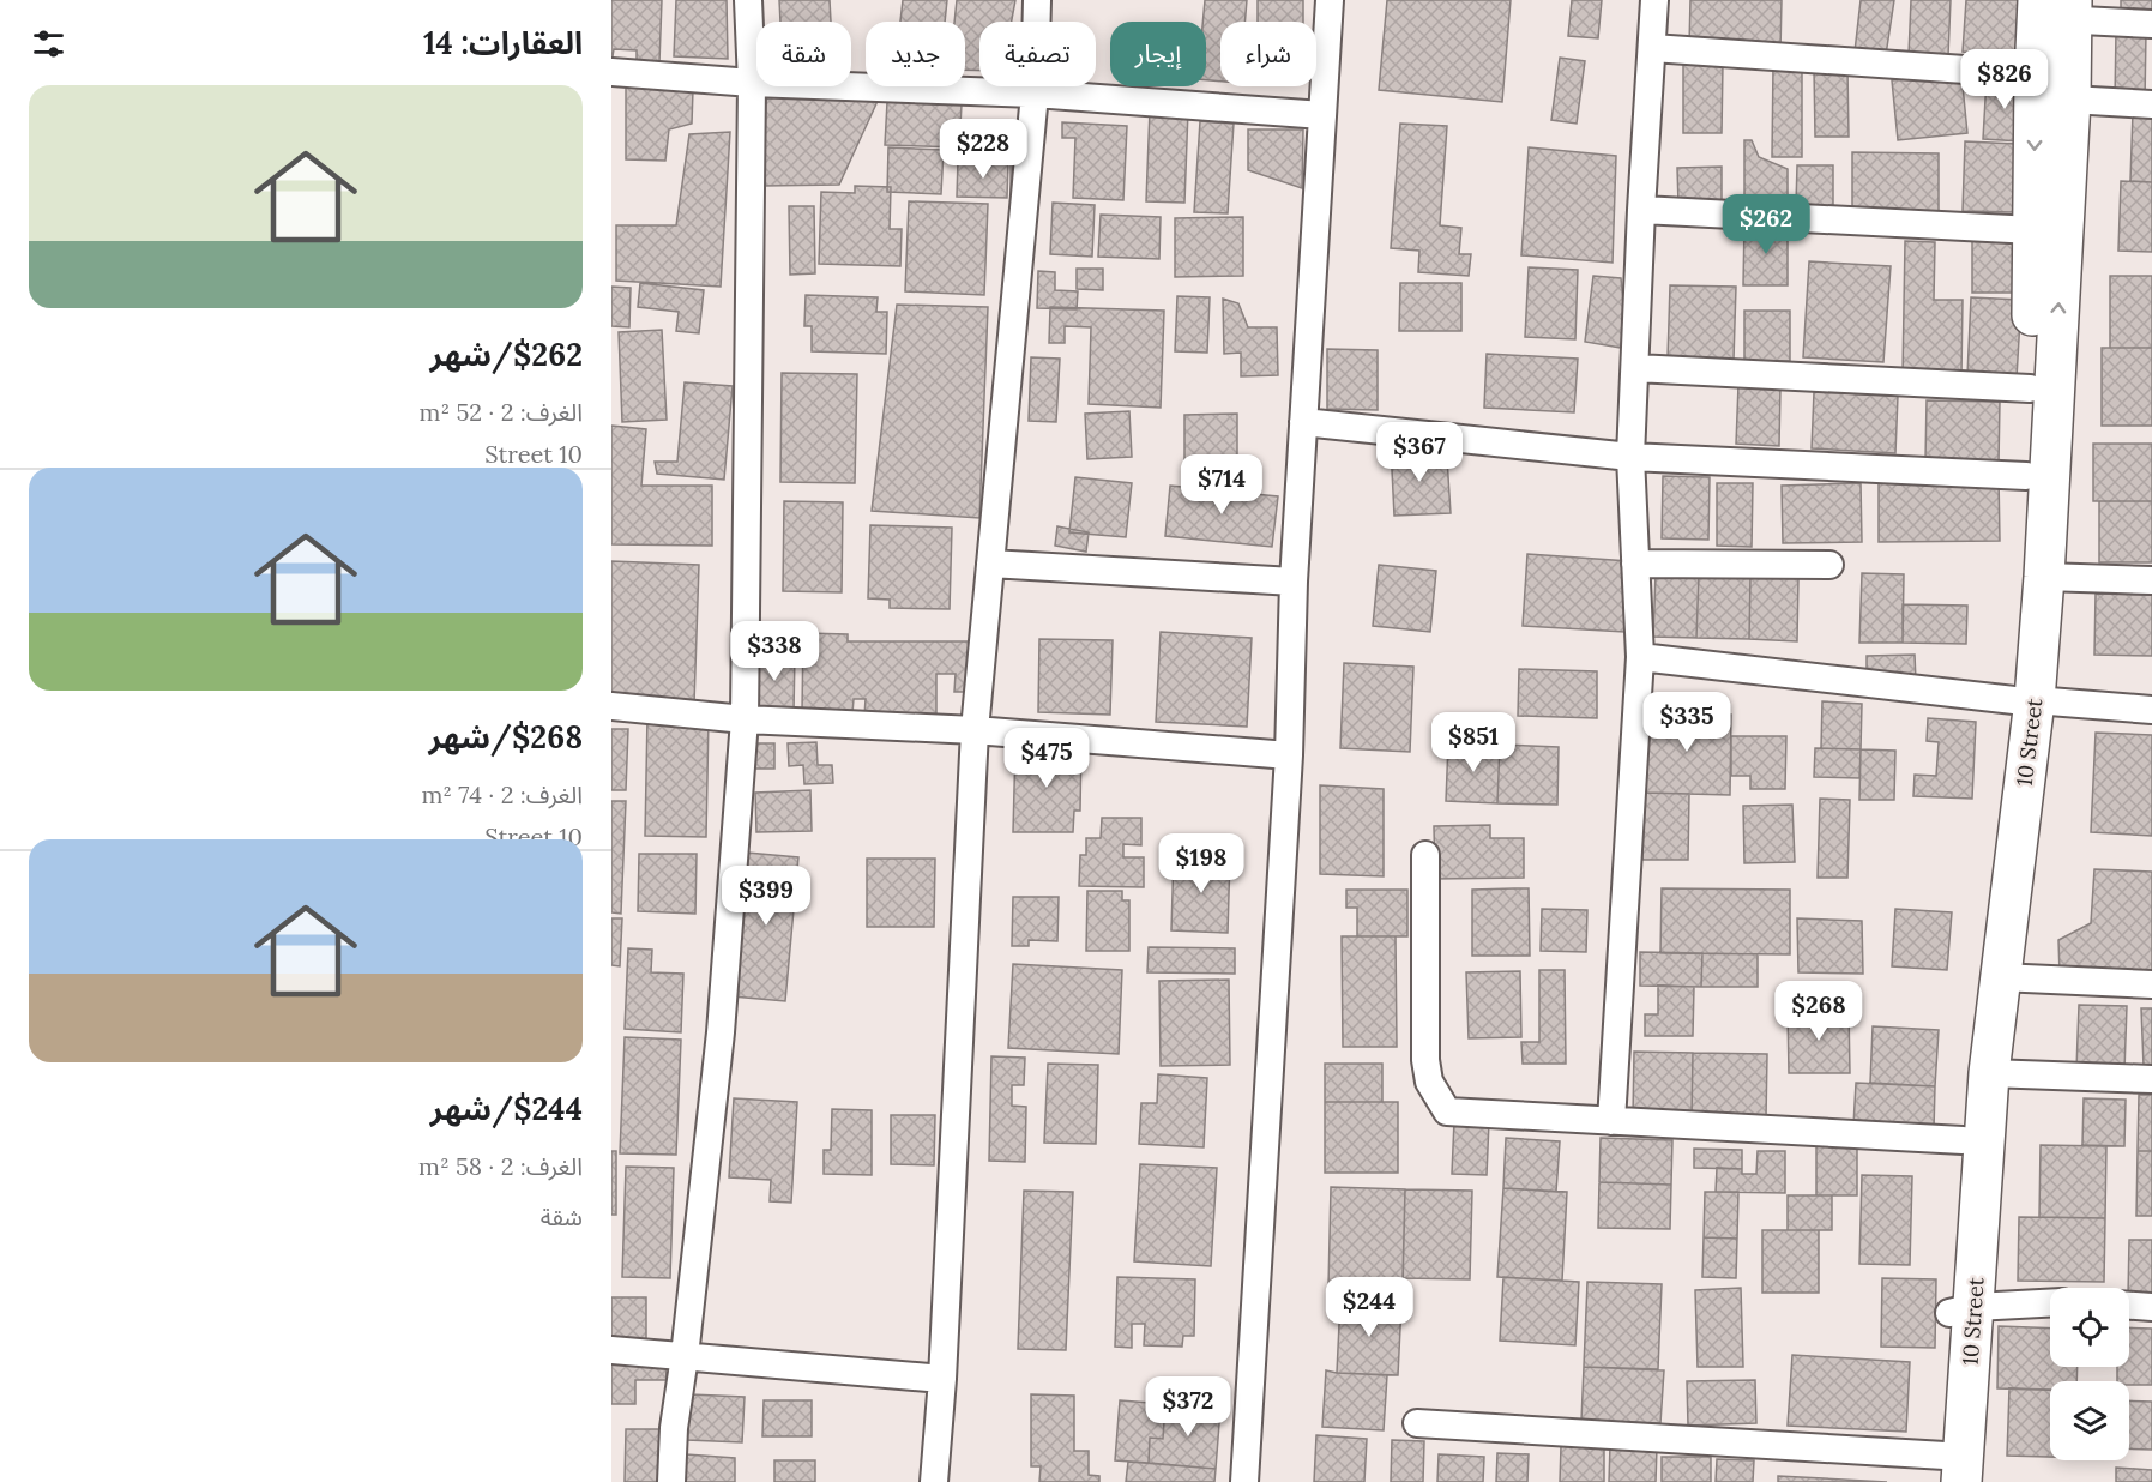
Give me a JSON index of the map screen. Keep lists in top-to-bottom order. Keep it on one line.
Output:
{"streets":{"main road":["10 Street"]},"page":{"heading":"العقارات: 14","chip":["شراء","إيجار","تصفية","جديد","شقة"],"price":["$826","$228","$262","$367","$714","$338","$335","$851","$475","$198","$399","$268","$244","$372"],"list":[{"name":"$262/شهر","note":"الغرف: 2 · 52 m² · 10 Street"},{"name":"$268/شهر","note":"الغرف: 2 · 74 m² · 10 Street"},{"name":"$244/شهر","note":"الغرف: 2 · 58 m² · شقة"}]}}
